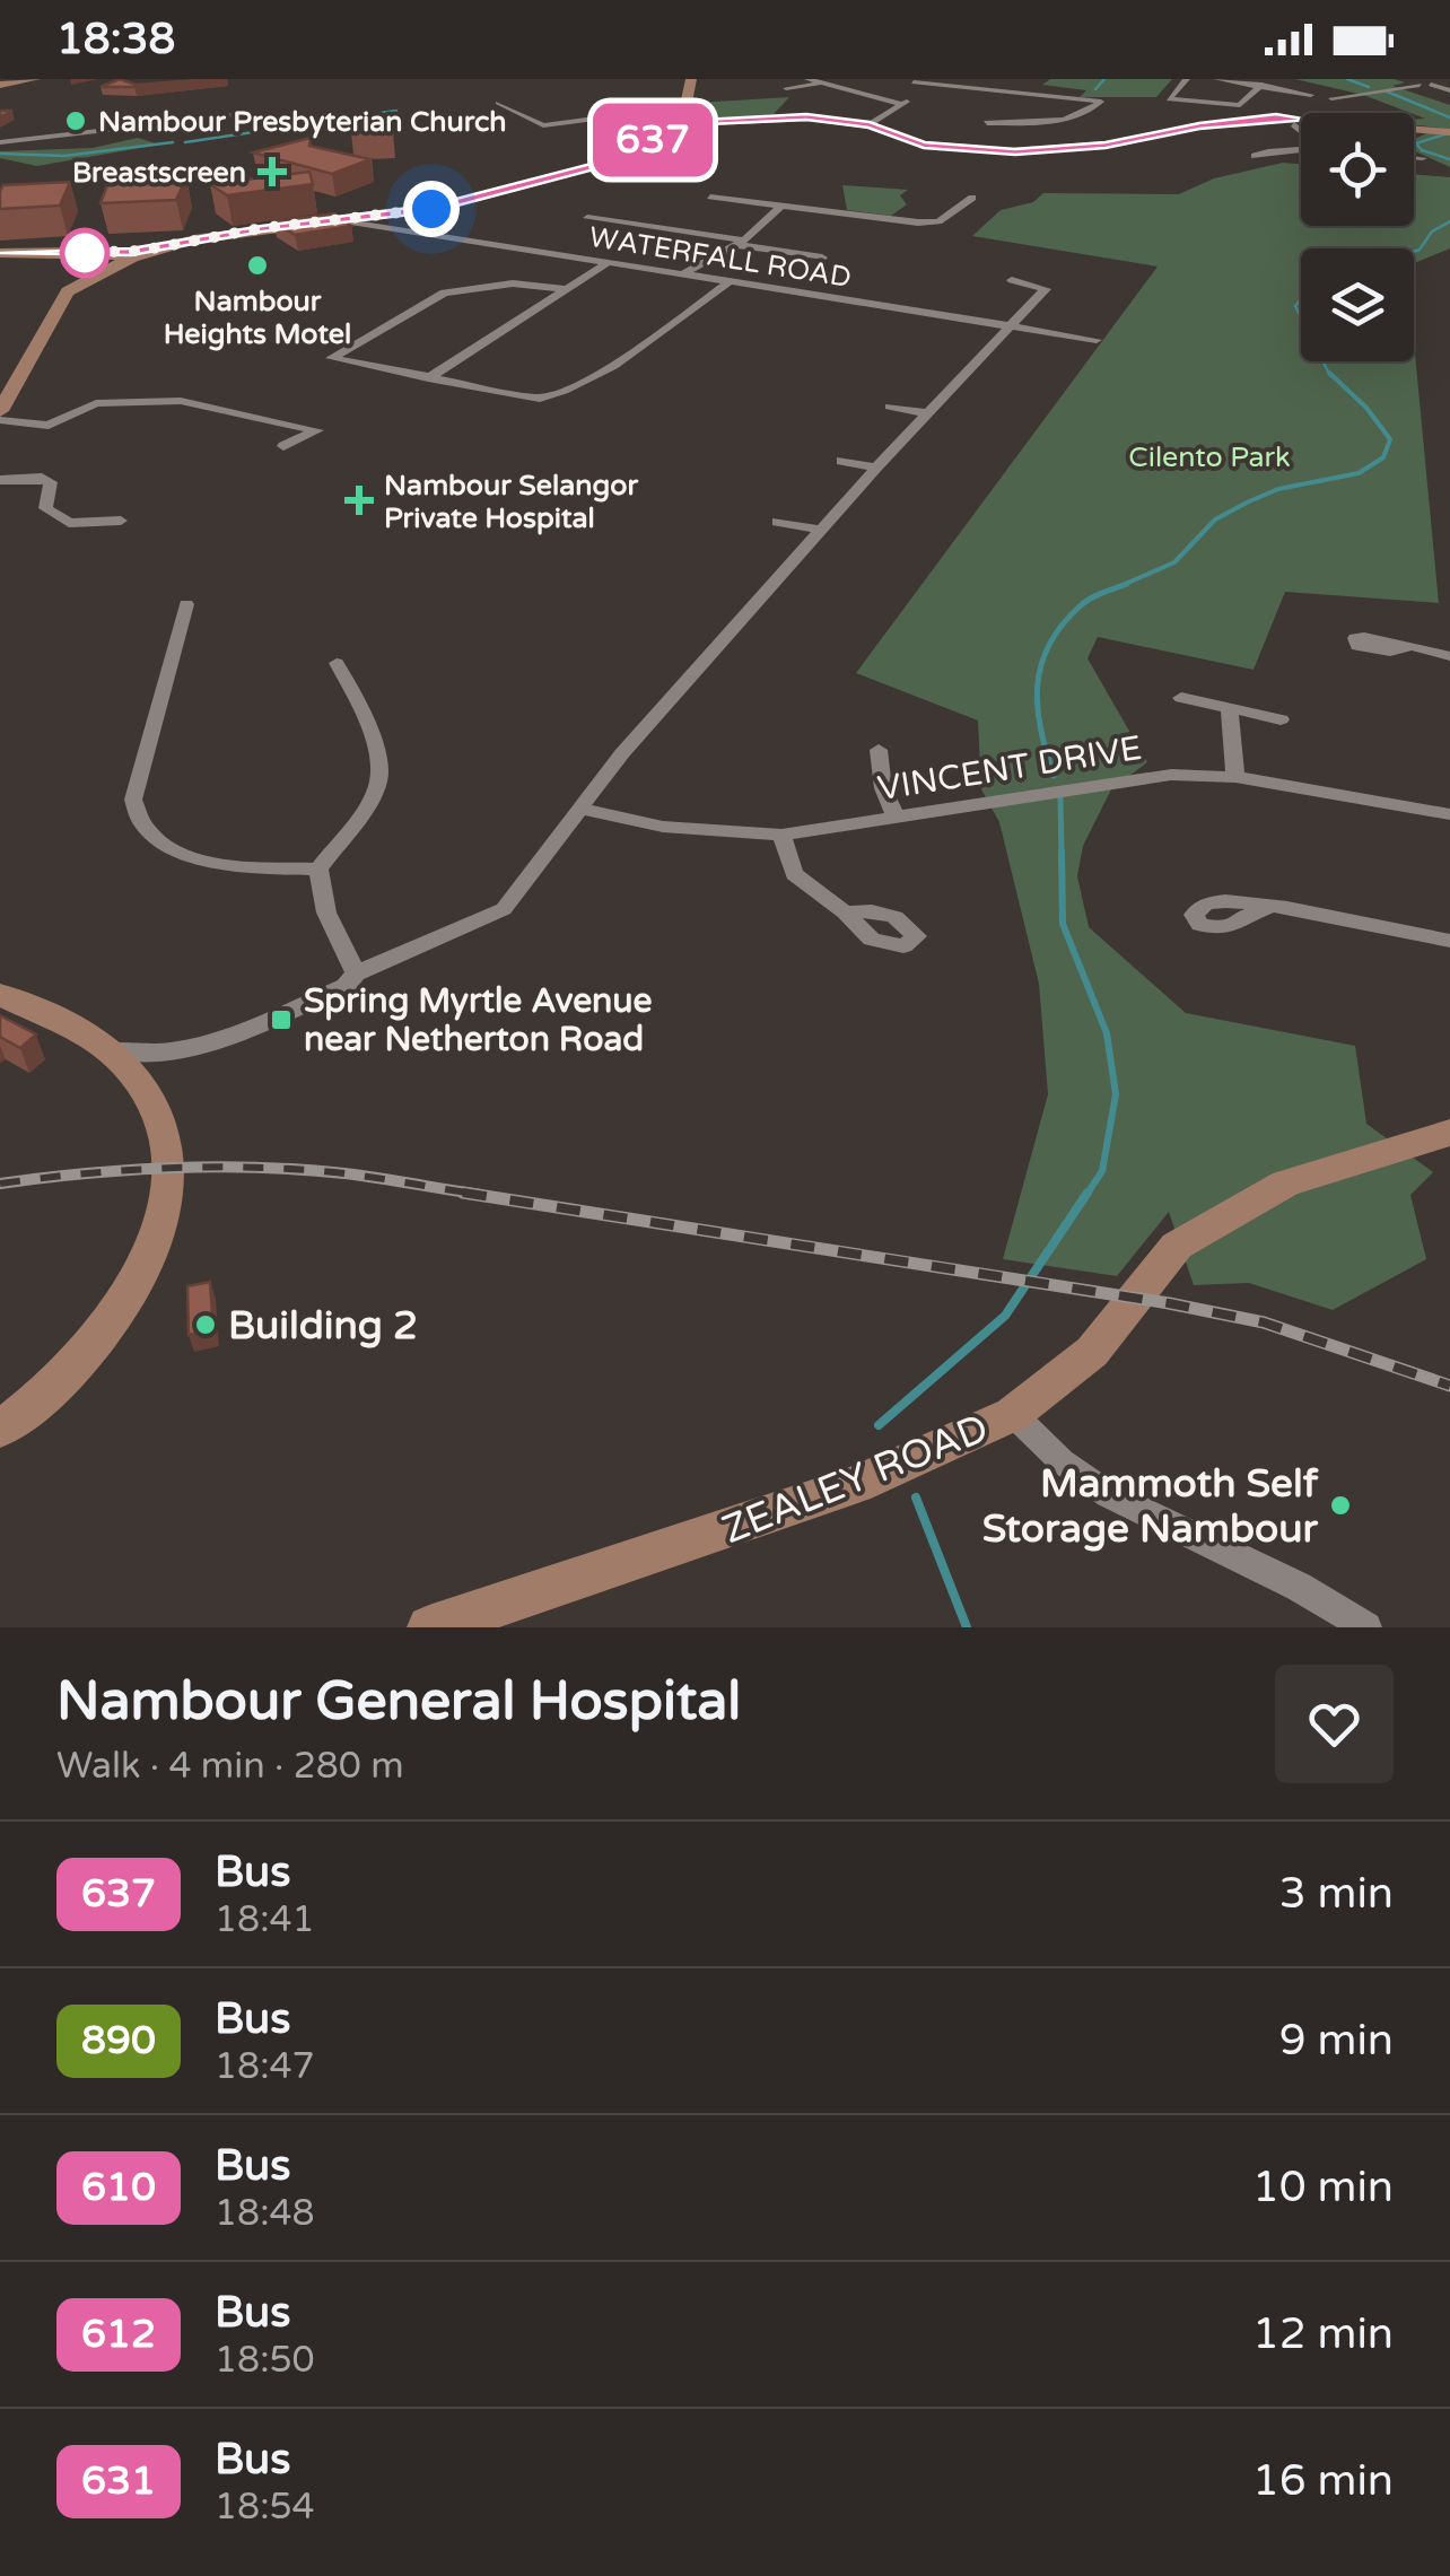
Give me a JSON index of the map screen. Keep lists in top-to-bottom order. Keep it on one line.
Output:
{"streets":{"main road":["ZEALEY ROAD"],"street":["WATERFALL ROAD","VINCENT DRIVE"]},"parks":["Cilento Park"],"places":{"other":["Nambour Presbyterian Church","Nambour Heights Motel","Building 2","Mammoth Self Storage Nambour"],"health":["Breastscreen","Nambour Selangor Private Hospital"],"transit":["Spring Myrtle Avenue near Netherton Road"]},"lines":["bus line 637"],"page":{"status":"18:38","on_map":"637","heading":["Nambour General Hospital","Walk · 4 min · 280 m"],"list":[{"mark":"637","name":"Bus","note":"18:41","value":"3 min"},{"mark":"890","name":"Bus","note":"18:47","value":"9 min"},{"mark":"610","name":"Bus","note":"18:48","value":"10 min"},{"mark":"612","name":"Bus","note":"18:50","value":"12 min"},{"mark":"631","name":"Bus","note":"18:54","value":"16 min"}]}}
